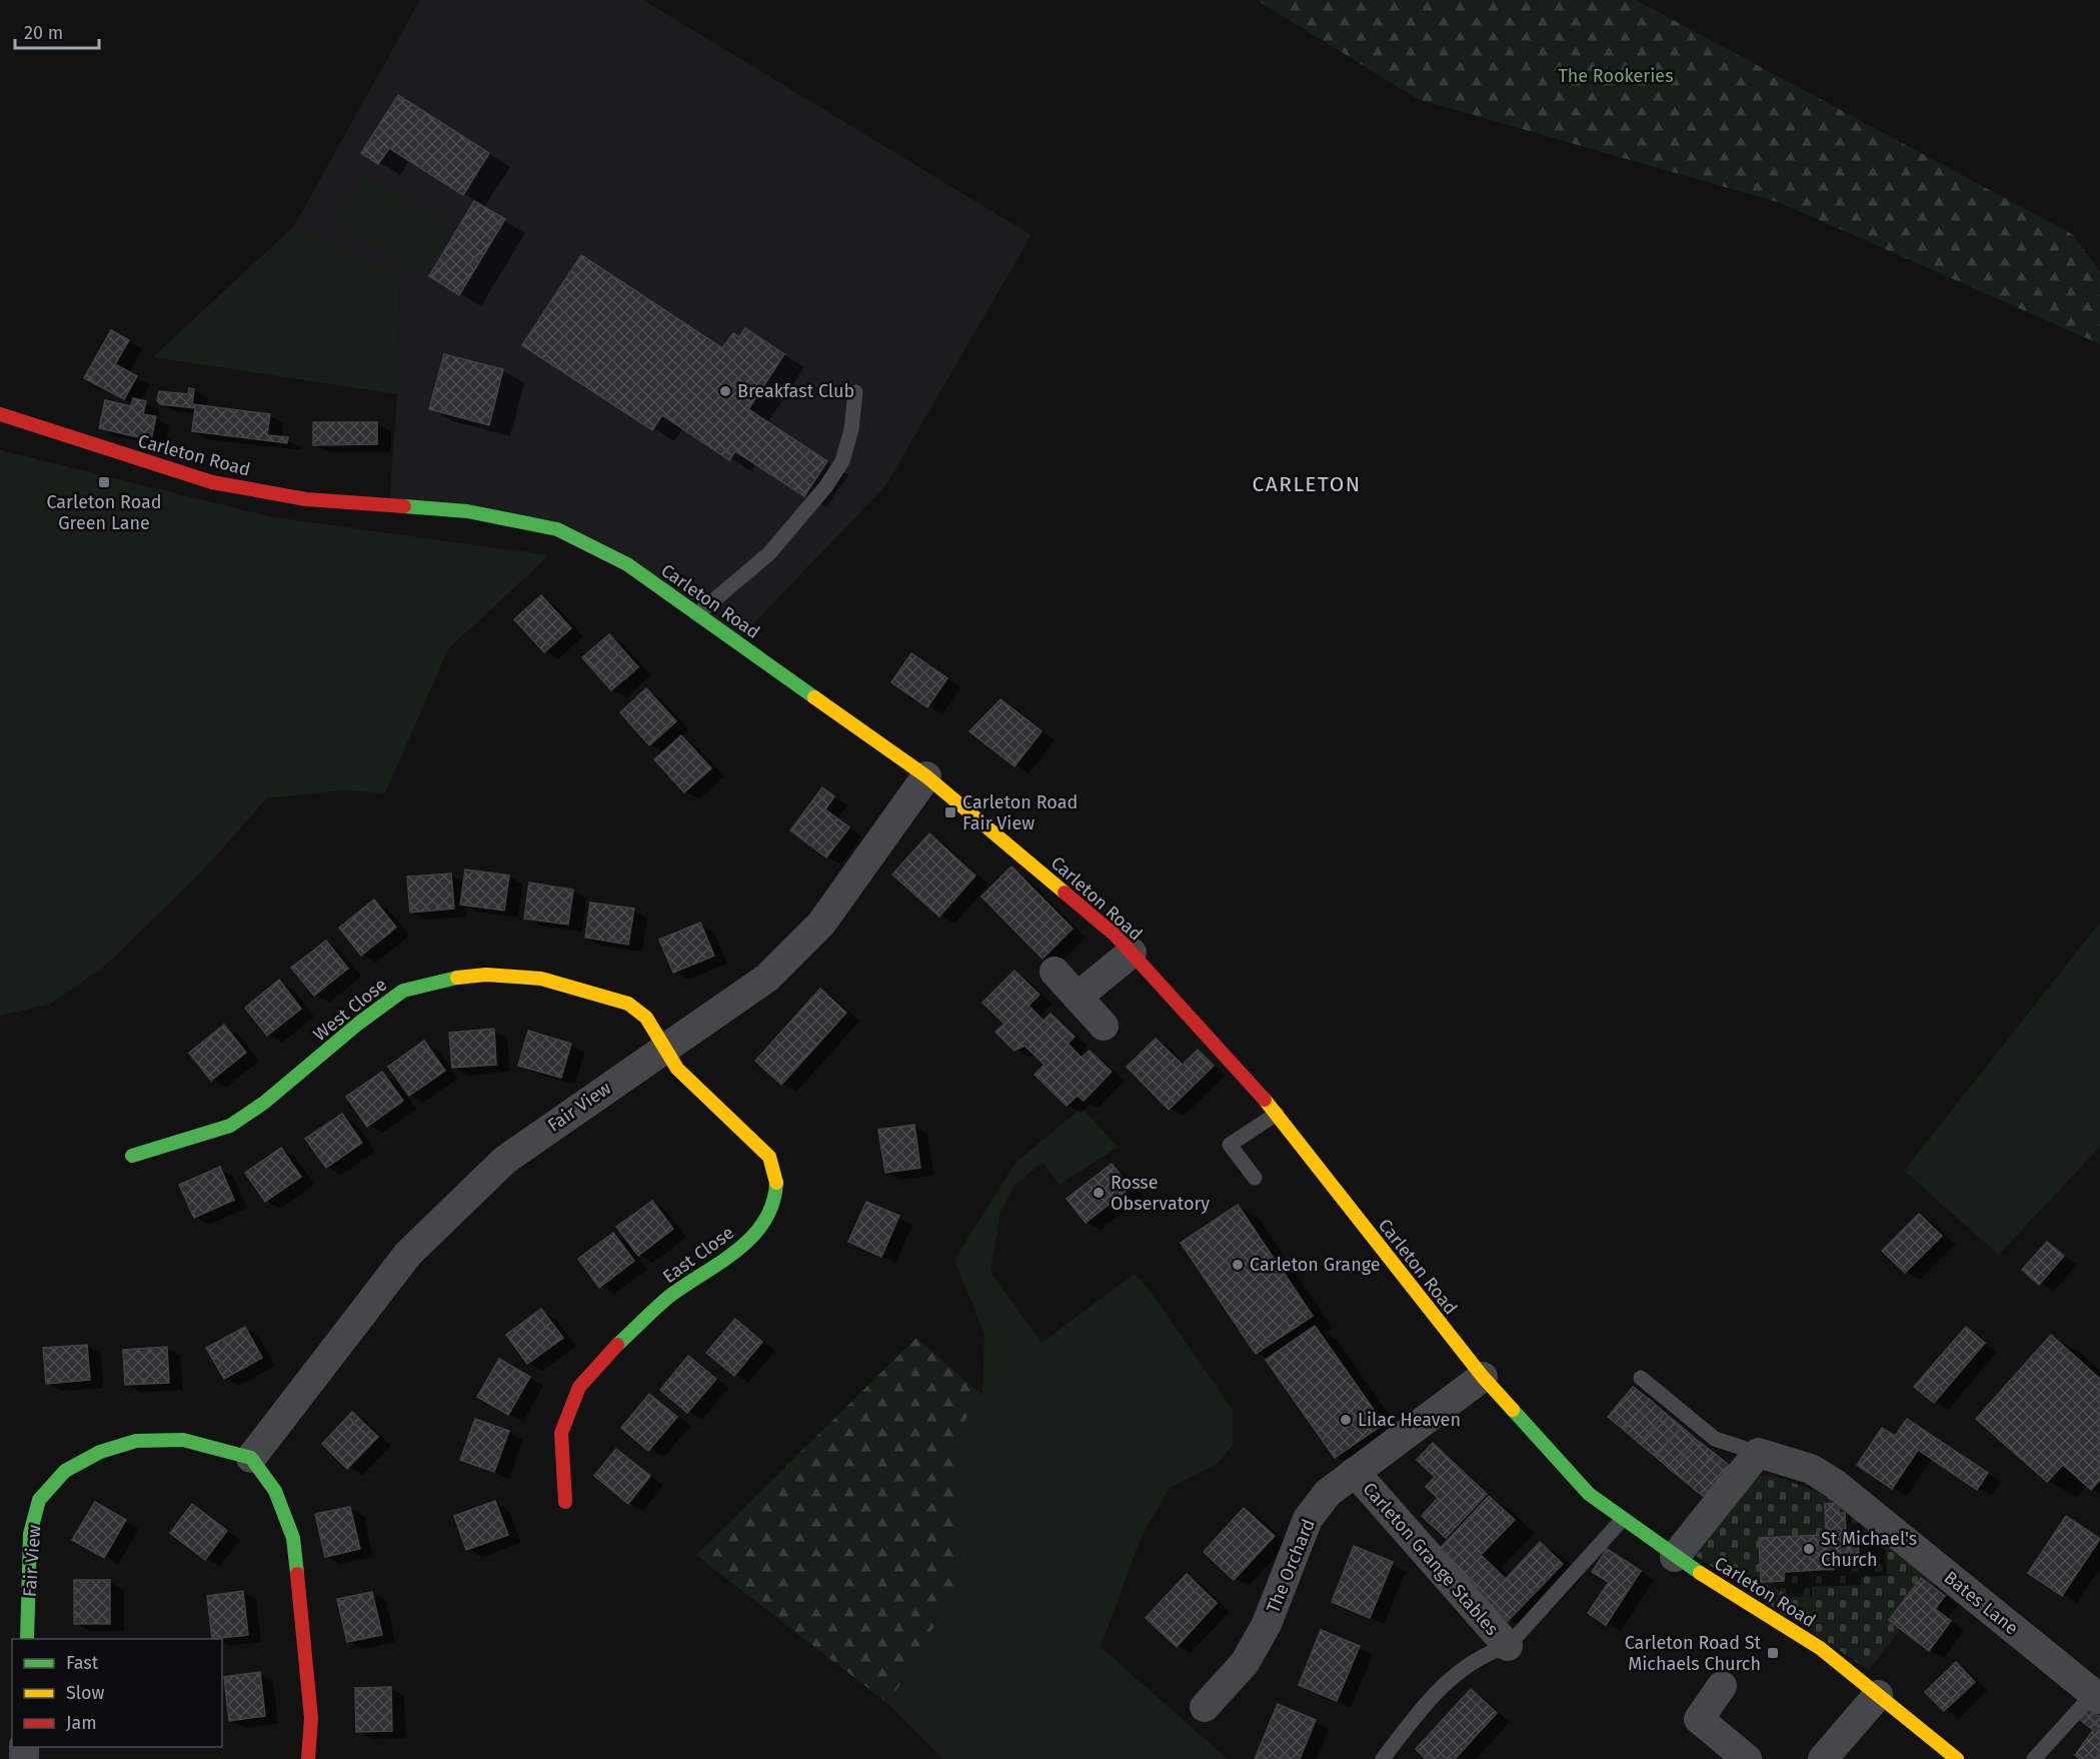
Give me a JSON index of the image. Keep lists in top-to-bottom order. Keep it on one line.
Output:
{"streets":{"street":["Carleton Road","West Close","Fair View","East Close","Carleton Grange Stables","The Orchard","Bates Lane"]},"crossings":[["Carleton Road","Fair View"],["Carleton Road","Carleton Grange Stables"],["Carleton Road","The Orchard"],["West Close","Fair View"],["West Close","East Close"],["Fair View","East Close"],["Carleton Grange Stables","The Orchard"]],"districts":["CARLETON"],"parks":["The Rookeries"],"places":{"other":["Breakfast Club","Rosse Observatory","Carleton Grange","Lilac Heaven","St Michael's Church"],"transit":["Carleton Road Green Lane","Carleton Road Fair View","Carleton Road St Michaels Church"]},"legend":["Fast","Slow","Jam"],"scale_bar":"20 m"}
